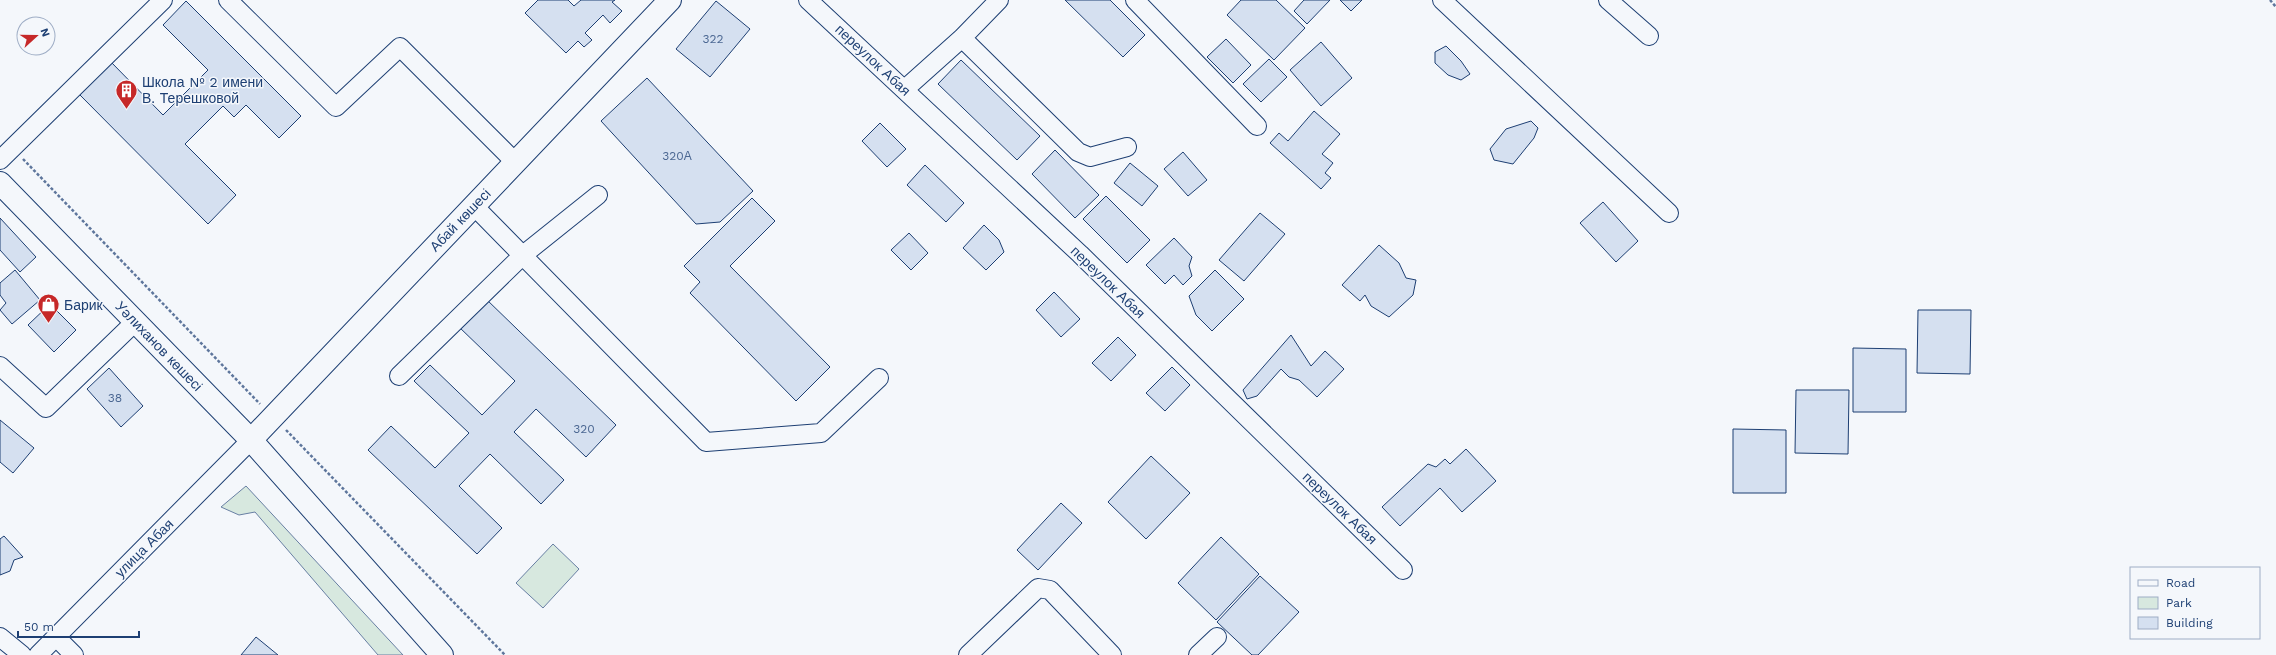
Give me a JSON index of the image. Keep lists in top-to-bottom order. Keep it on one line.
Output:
{"streets":{"main road":["Абай көшесі","Уәлиханов көшесі"],"street":["переулок Абая","улица Абая"]},"crossings":[["Абай көшесі","Уәлиханов көшесі"],["Абай көшесі","улица Абая"],["Уәлиханов көшесі","улица Абая"]],"places":{"building":["Школа № 2 имени В. Терешковой"],"shop":["Барик"]},"house_numbers":["322","320А","38","320"],"legend":["Road","Park","Building"],"scale_bar":"50 m","north":"right"}
